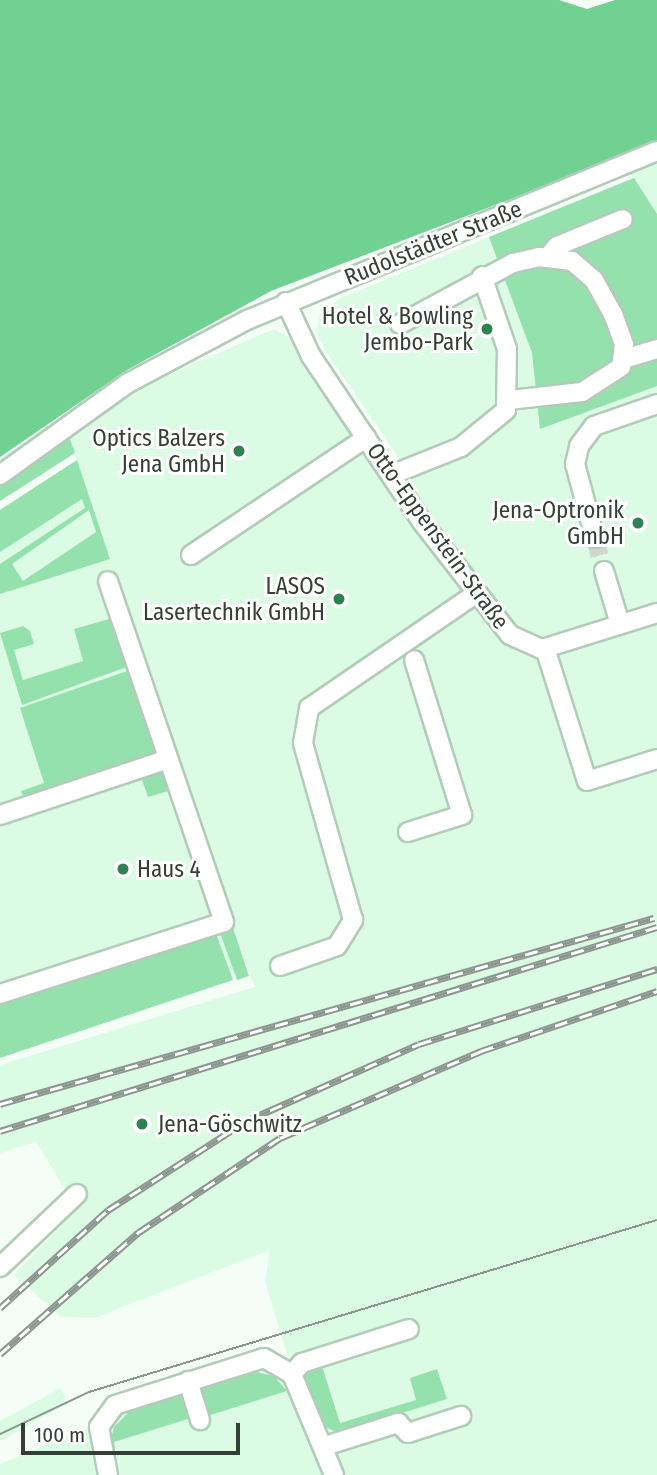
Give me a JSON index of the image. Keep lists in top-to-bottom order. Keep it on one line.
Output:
{"streets":{"street":["Rudolstädter Straße","Otto-Eppenstein-Straße"]},"crossings":[["Rudolstädter Straße","Otto-Eppenstein-Straße"]],"places":["Hotel & Bowling Jembo-Park","Optics Balzers Jena GmbH","Jena-Optronik GmbH","LASOS Lasertechnik GmbH","Haus 4","Jena-Göschwitz"],"scale_bar":"100 m"}
